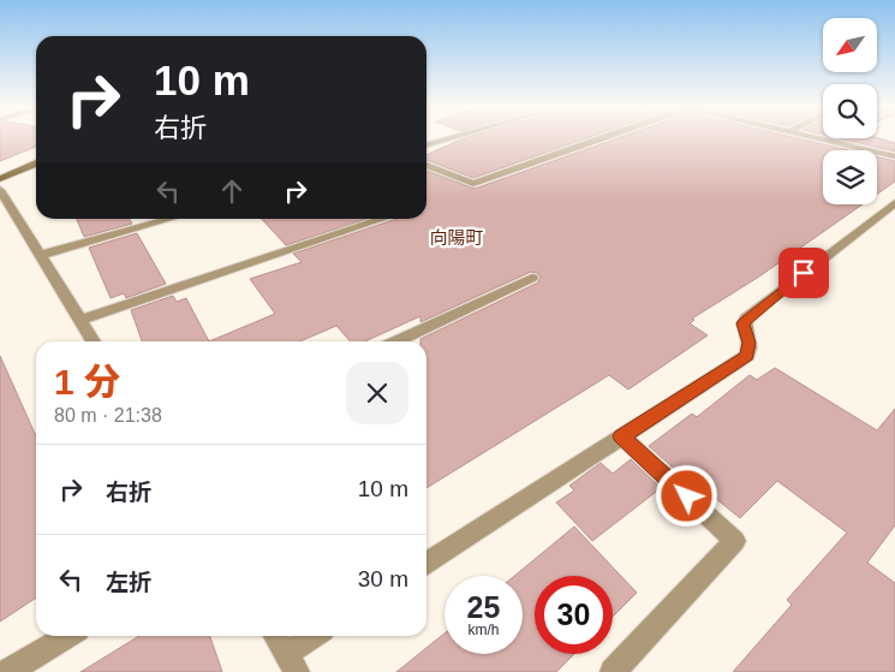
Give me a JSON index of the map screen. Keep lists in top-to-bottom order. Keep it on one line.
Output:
{"districts":["向陽町"],"north":"bottom left","page":{"turn":["10 m","右折"],"heading":["1 分","80 m · 21:38"],"list":[{"name":"右折","value":"10 m"},{"name":"左折","value":"30 m"}],"speed":"25 km/h","limit":"30"}}
